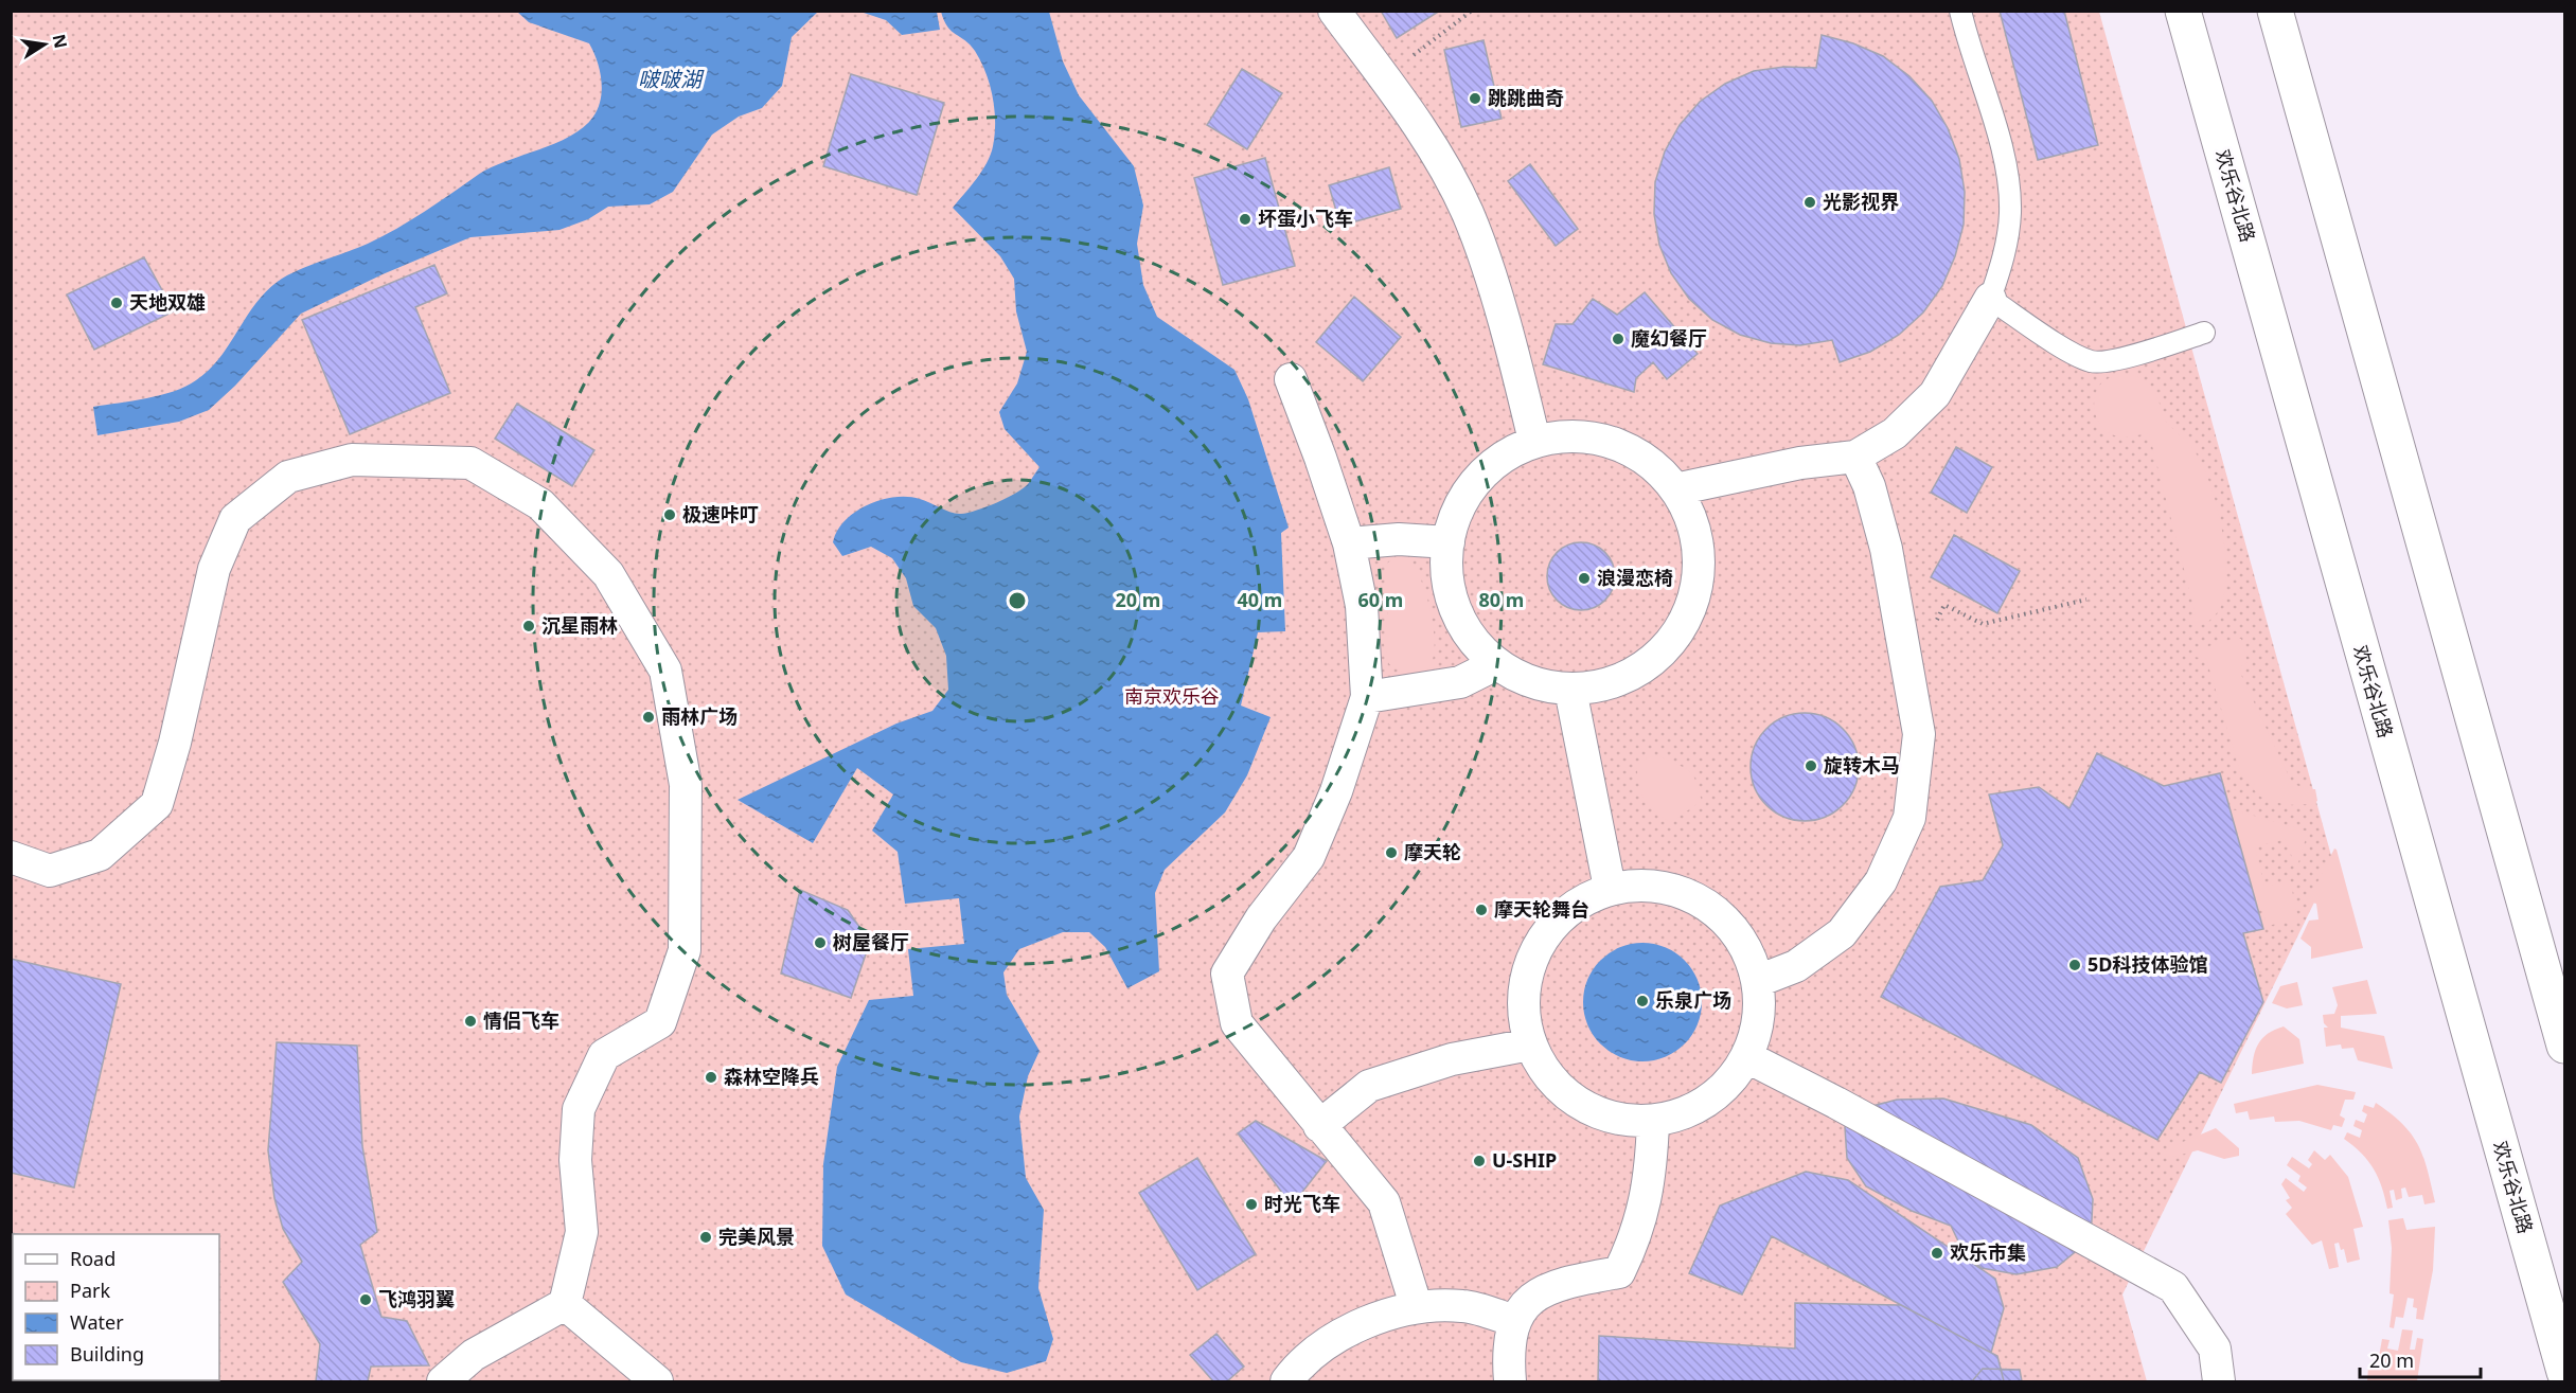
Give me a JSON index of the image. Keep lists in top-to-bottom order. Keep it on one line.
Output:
{"streets":{"main road":["欢乐谷北路"]},"water":["啵啵湖"],"parks":["南京欢乐谷"],"places":["跳跳曲奇","光影视界","坏蛋小飞车","天地双雄","魔幻餐厅","极速咔叮","浪漫恋椅","沉星雨林","雨林广场","旋转木马","摩天轮","摩天轮舞台","树屋餐厅","5D科技体验馆","乐泉广场","情侣飞车","森林空降兵","U-SHIP","时光飞车","完美风景","欢乐市集","飞鸿羽翼"],"legend":["Road","Park","Water","Building"],"scale_bar":"20 m","north":"right","rings":["20 m","40 m","60 m","80 m"]}
